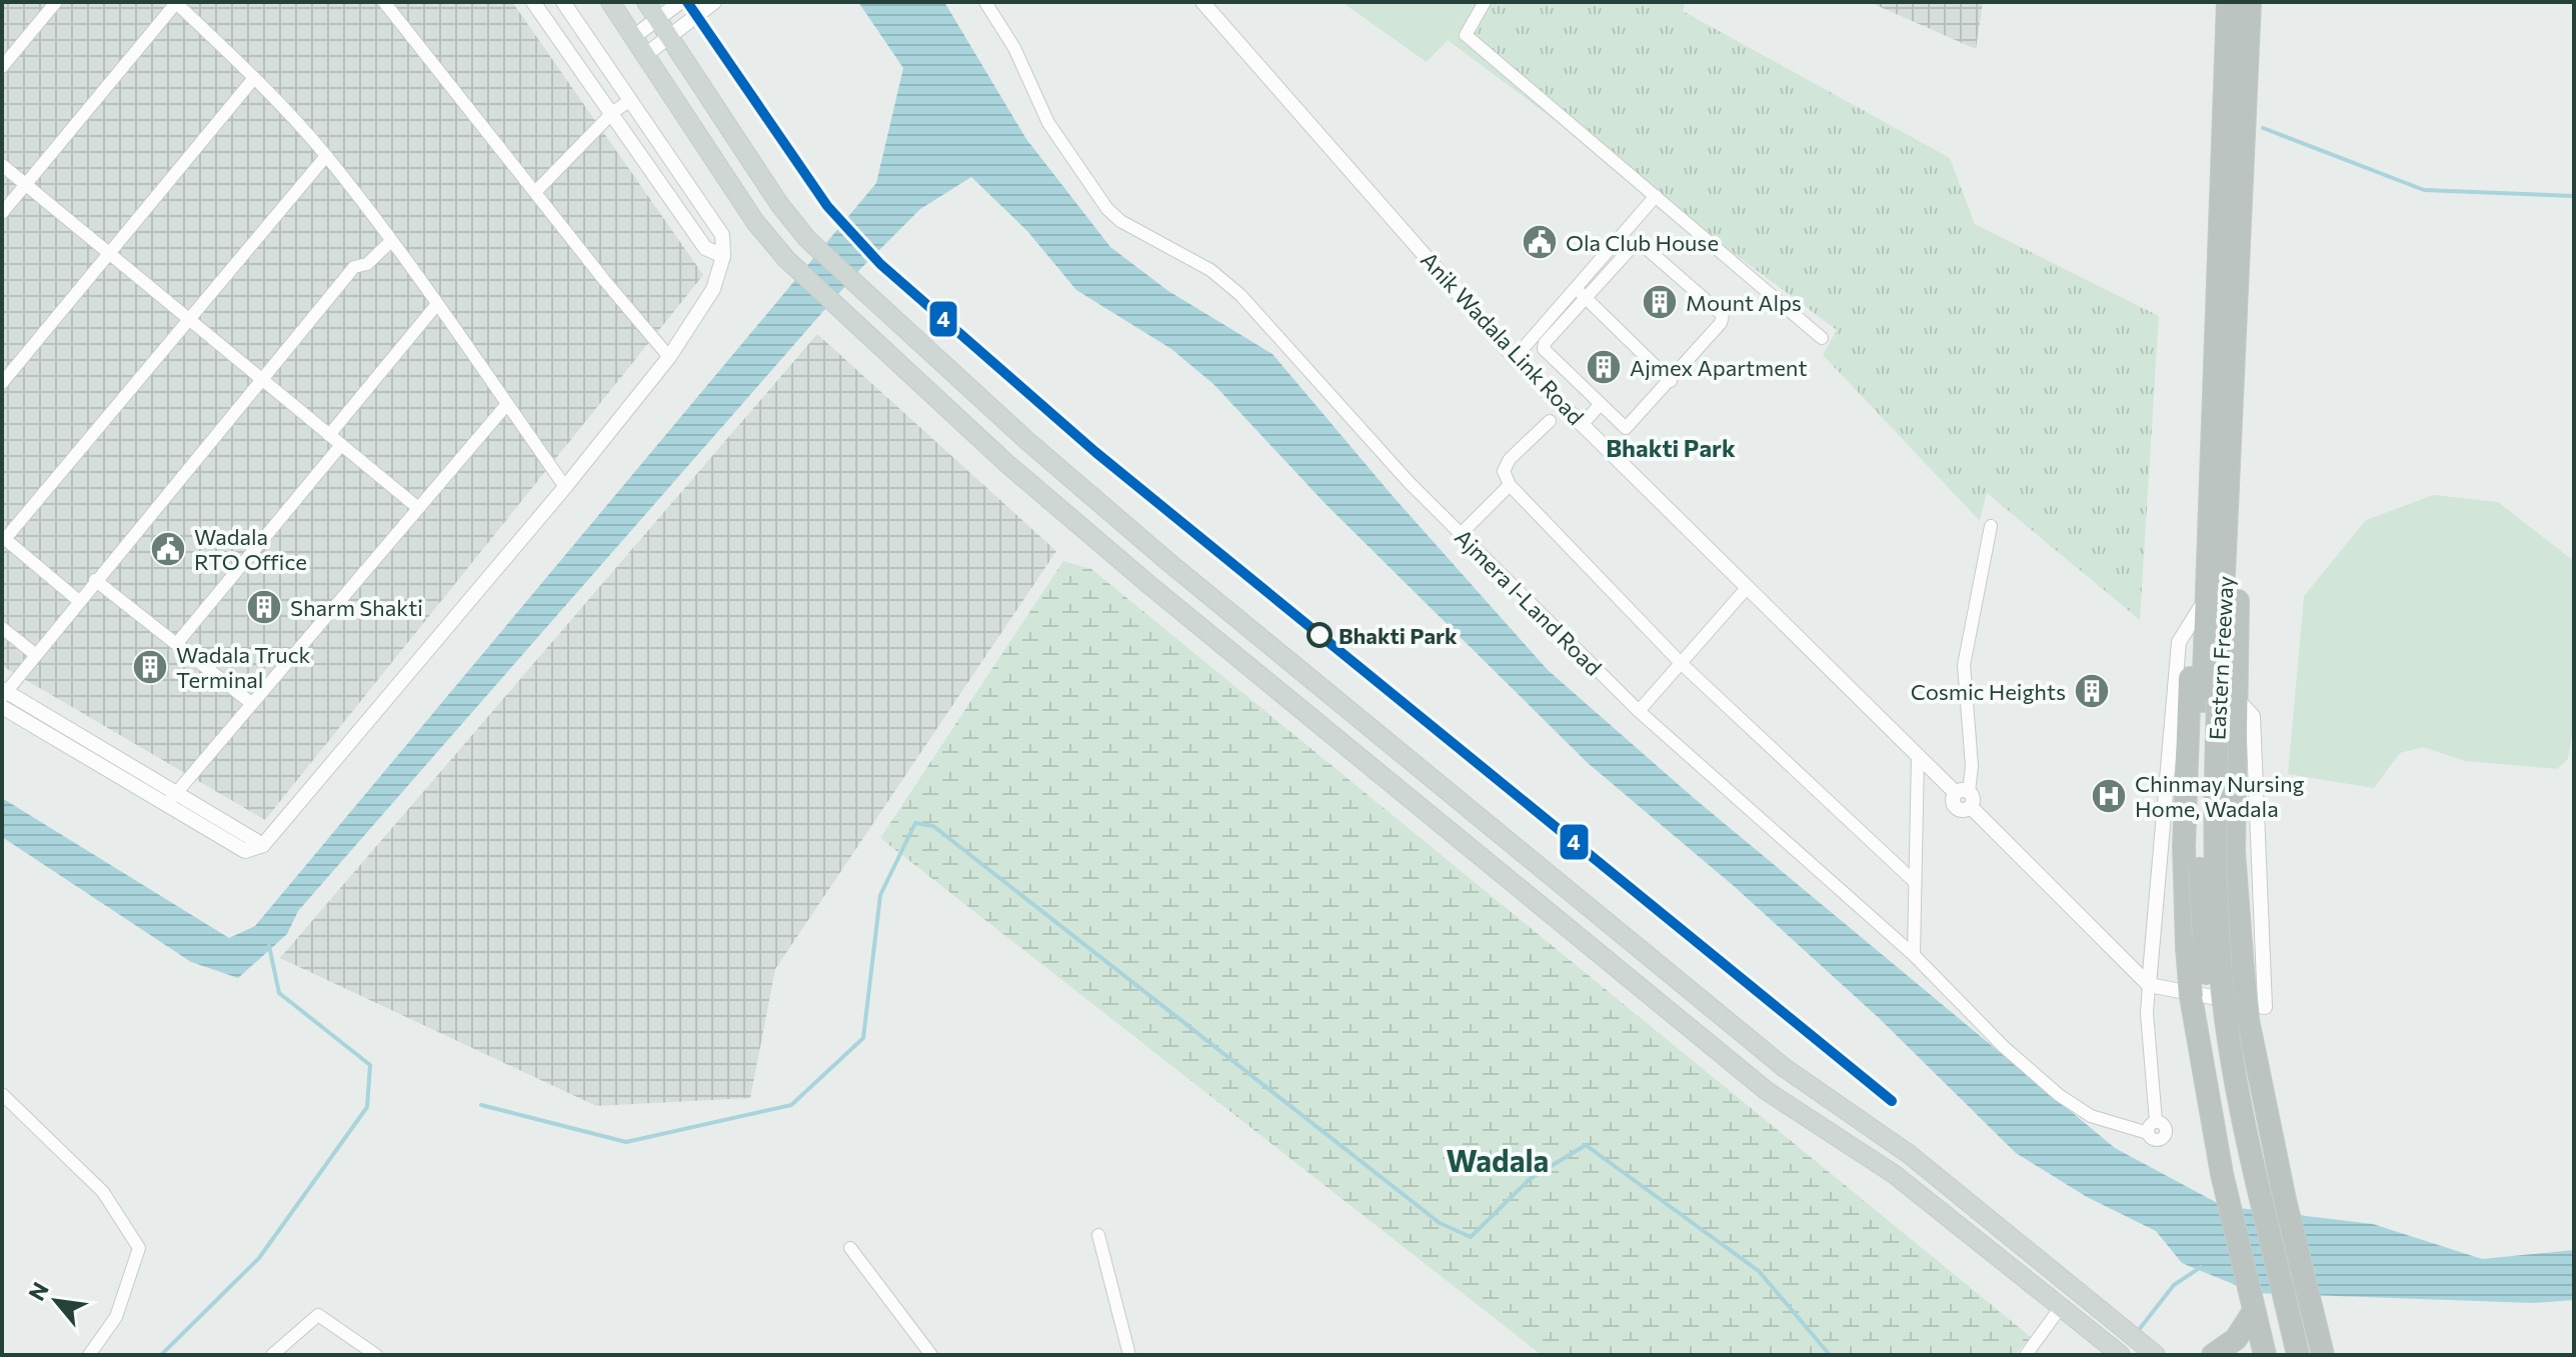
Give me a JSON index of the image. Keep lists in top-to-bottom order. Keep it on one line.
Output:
{"streets":{"highway":["Eastern Freeway"],"street":["Anik Wadala Link Road","Ajmera l-Land Road"]},"crossings":[["Anik Wadala Link Road","Ajmera l-Land Road"]],"districts":["Bhakti Park","Wadala"],"places":{"public building":["Ola Club House","Wadala RTO Office"],"building":["Mount Alps","Ajmex Apartment","Sharm Shakti","Wadala Truck Terminal","Cosmic Heights"],"other":["Bhakti Park"],"hospital":["Chinmay Nursing Home, Wadala"]},"lines":["transit line 4"],"north":"top left"}
